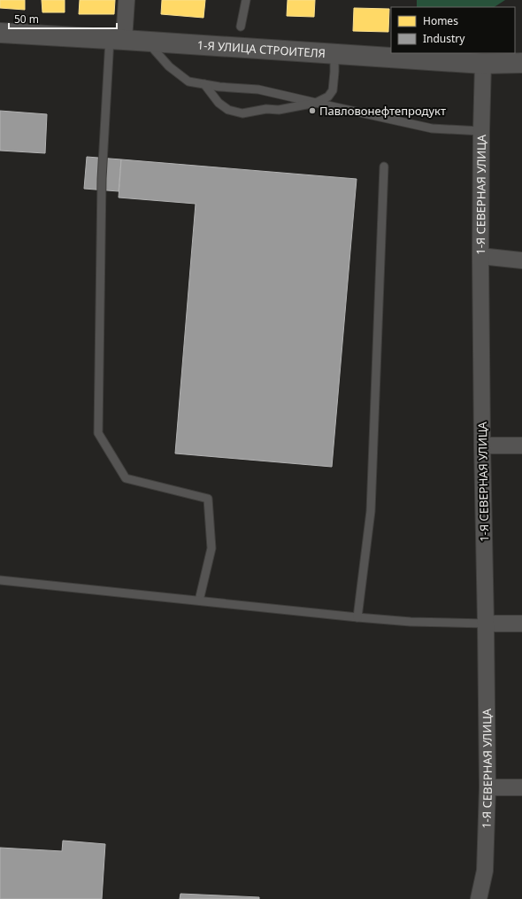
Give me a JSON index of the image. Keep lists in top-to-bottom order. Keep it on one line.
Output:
{"streets":{"street":["1-Я УЛИЦА СТРОИТЕЛЯ","1-Я СЕВЕРНАЯ УЛИЦА"]},"crossings":[["1-Я УЛИЦА СТРОИТЕЛЯ","1-Я СЕВЕРНАЯ УЛИЦА"]],"places":["Павловонефтепродукт"],"legend":["Homes","Industry"],"scale_bar":"50 m"}
